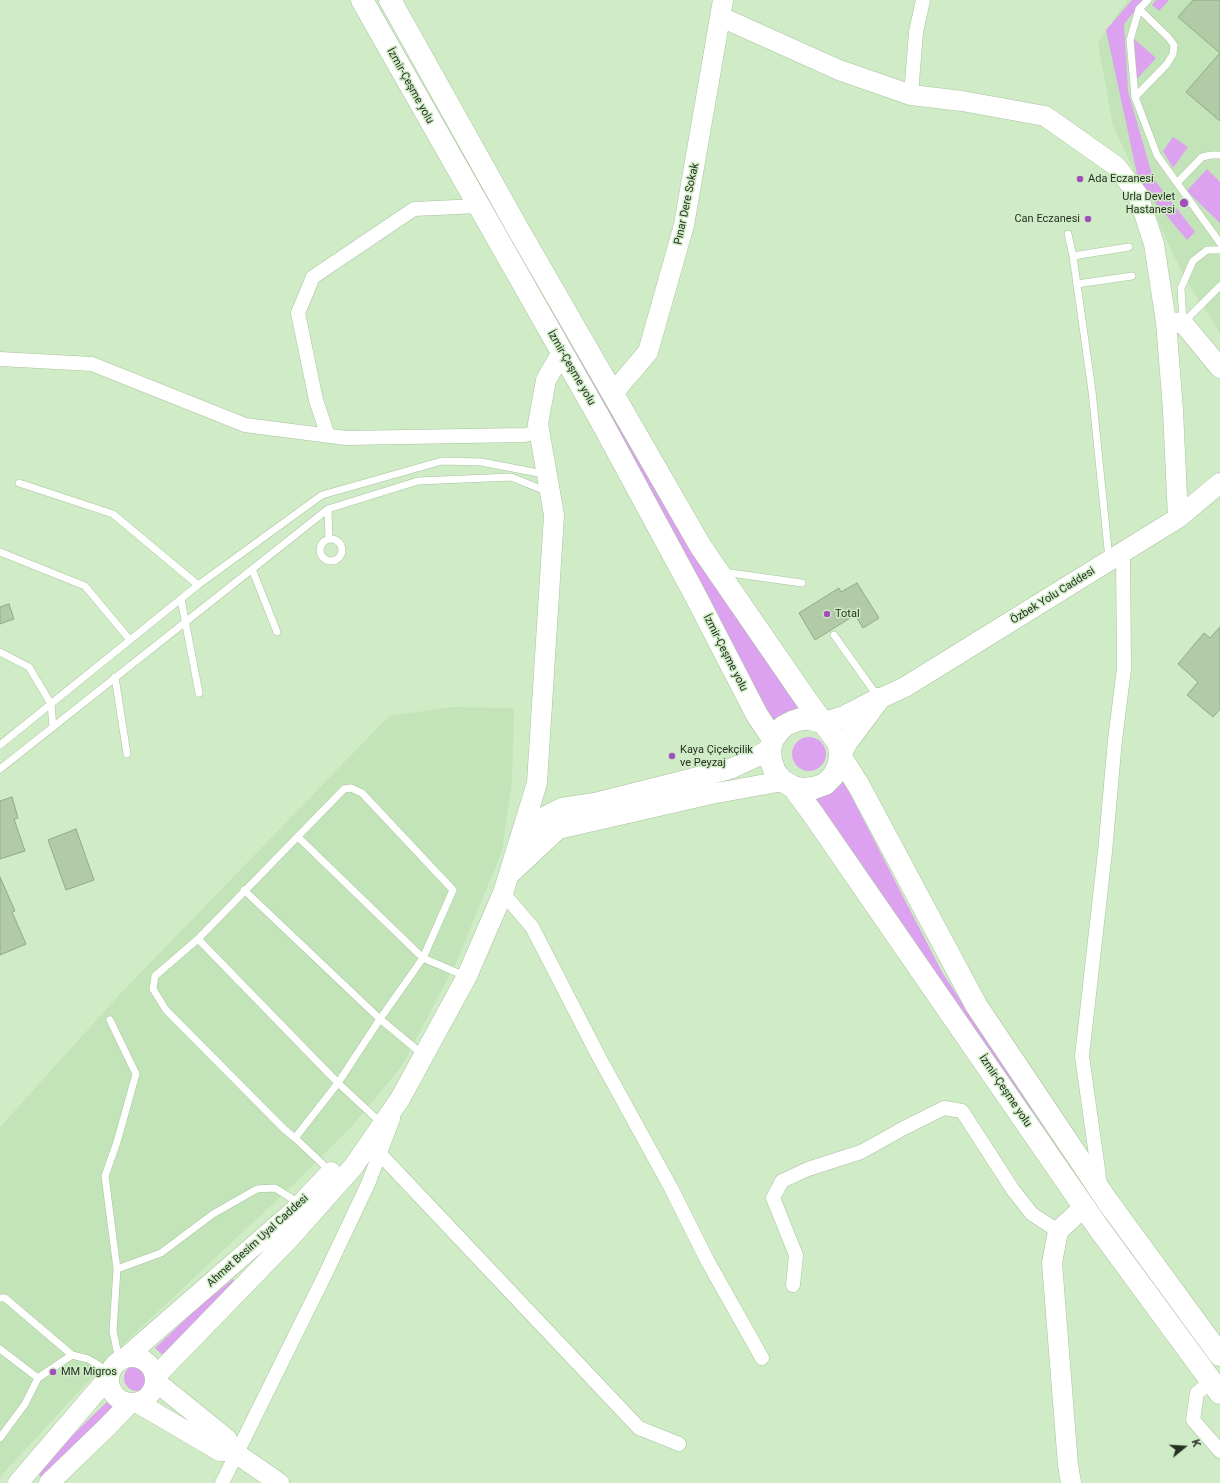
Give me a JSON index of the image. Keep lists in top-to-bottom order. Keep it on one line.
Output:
{"streets":{"highway":["İzmir-Çeşme yolu"],"main road":["Pınar Dere Sokak","Özbek Yolu Caddesi","Ahmet Besim Uyal Caddesi"]},"places":["Ada Eczanesi","Urla Devlet Hastanesi","Can Eczanesi","Total","Kaya Çiçekçilik ve Peyzaj","MM Migros"],"north":"right"}
